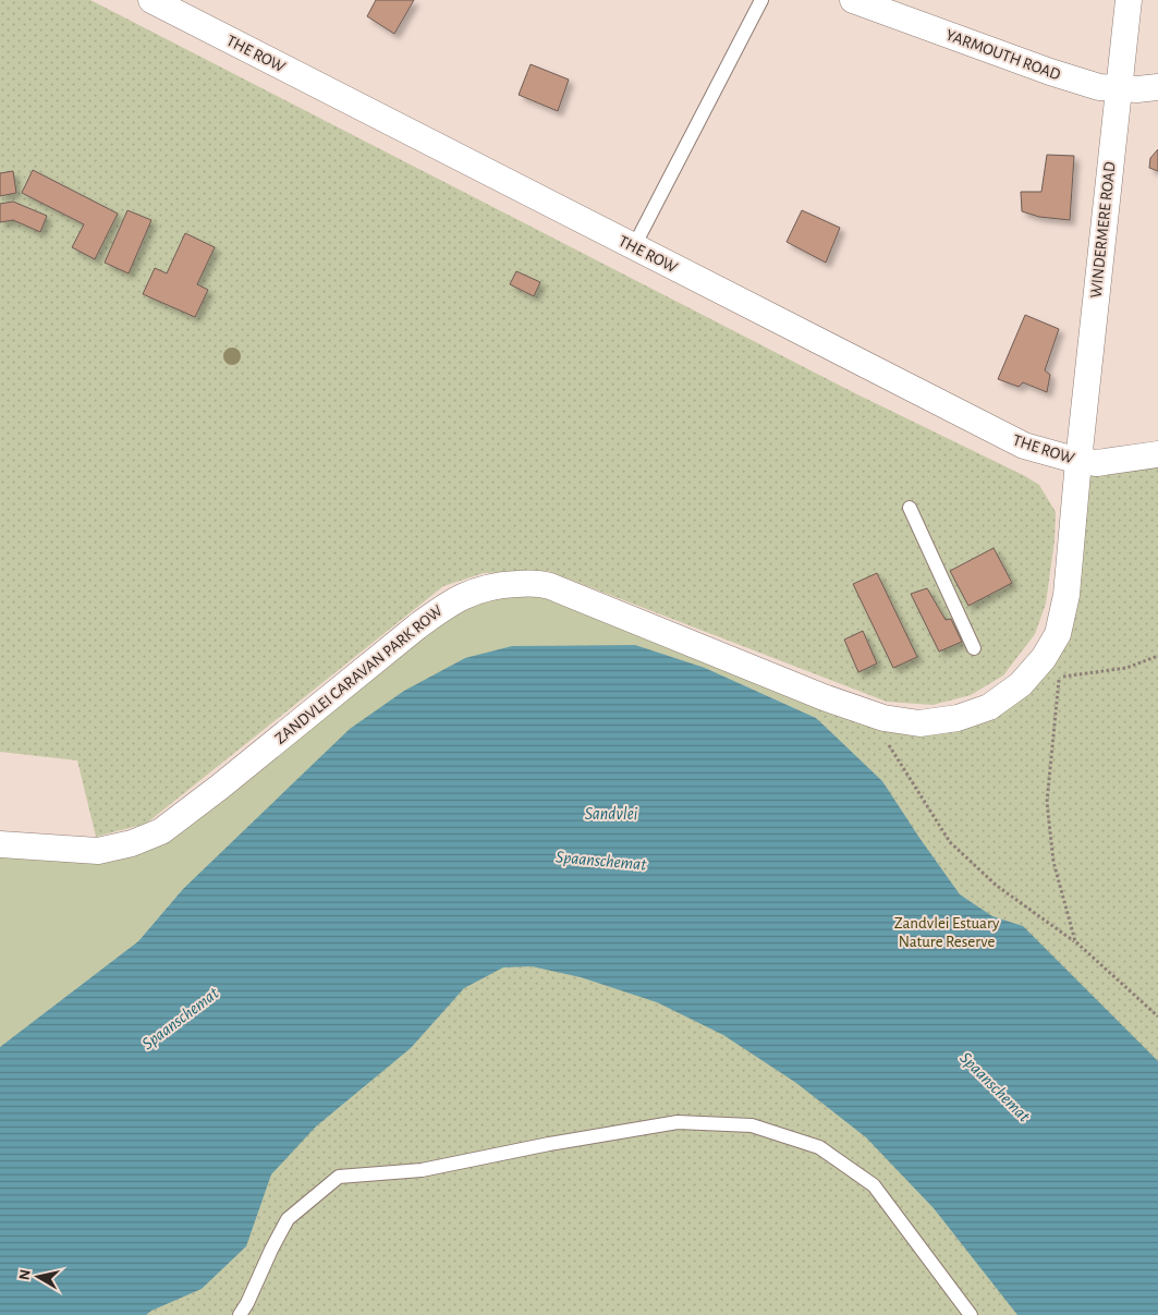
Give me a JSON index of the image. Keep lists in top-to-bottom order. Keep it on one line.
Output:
{"streets":{"street":["THE ROW","YARMOUTH ROAD","WINDERMERE ROAD","ZANDVLEI CARAVAN PARK ROW"]},"crossings":[["THE ROW","WINDERMERE ROAD"],["YARMOUTH ROAD","WINDERMERE ROAD"],["WINDERMERE ROAD","ZANDVLEI CARAVAN PARK ROW"]],"water":["Sandvlei","Spaanschemat"],"parks":["Zandvlei Estuary Nature Reserve"],"north":"left"}
